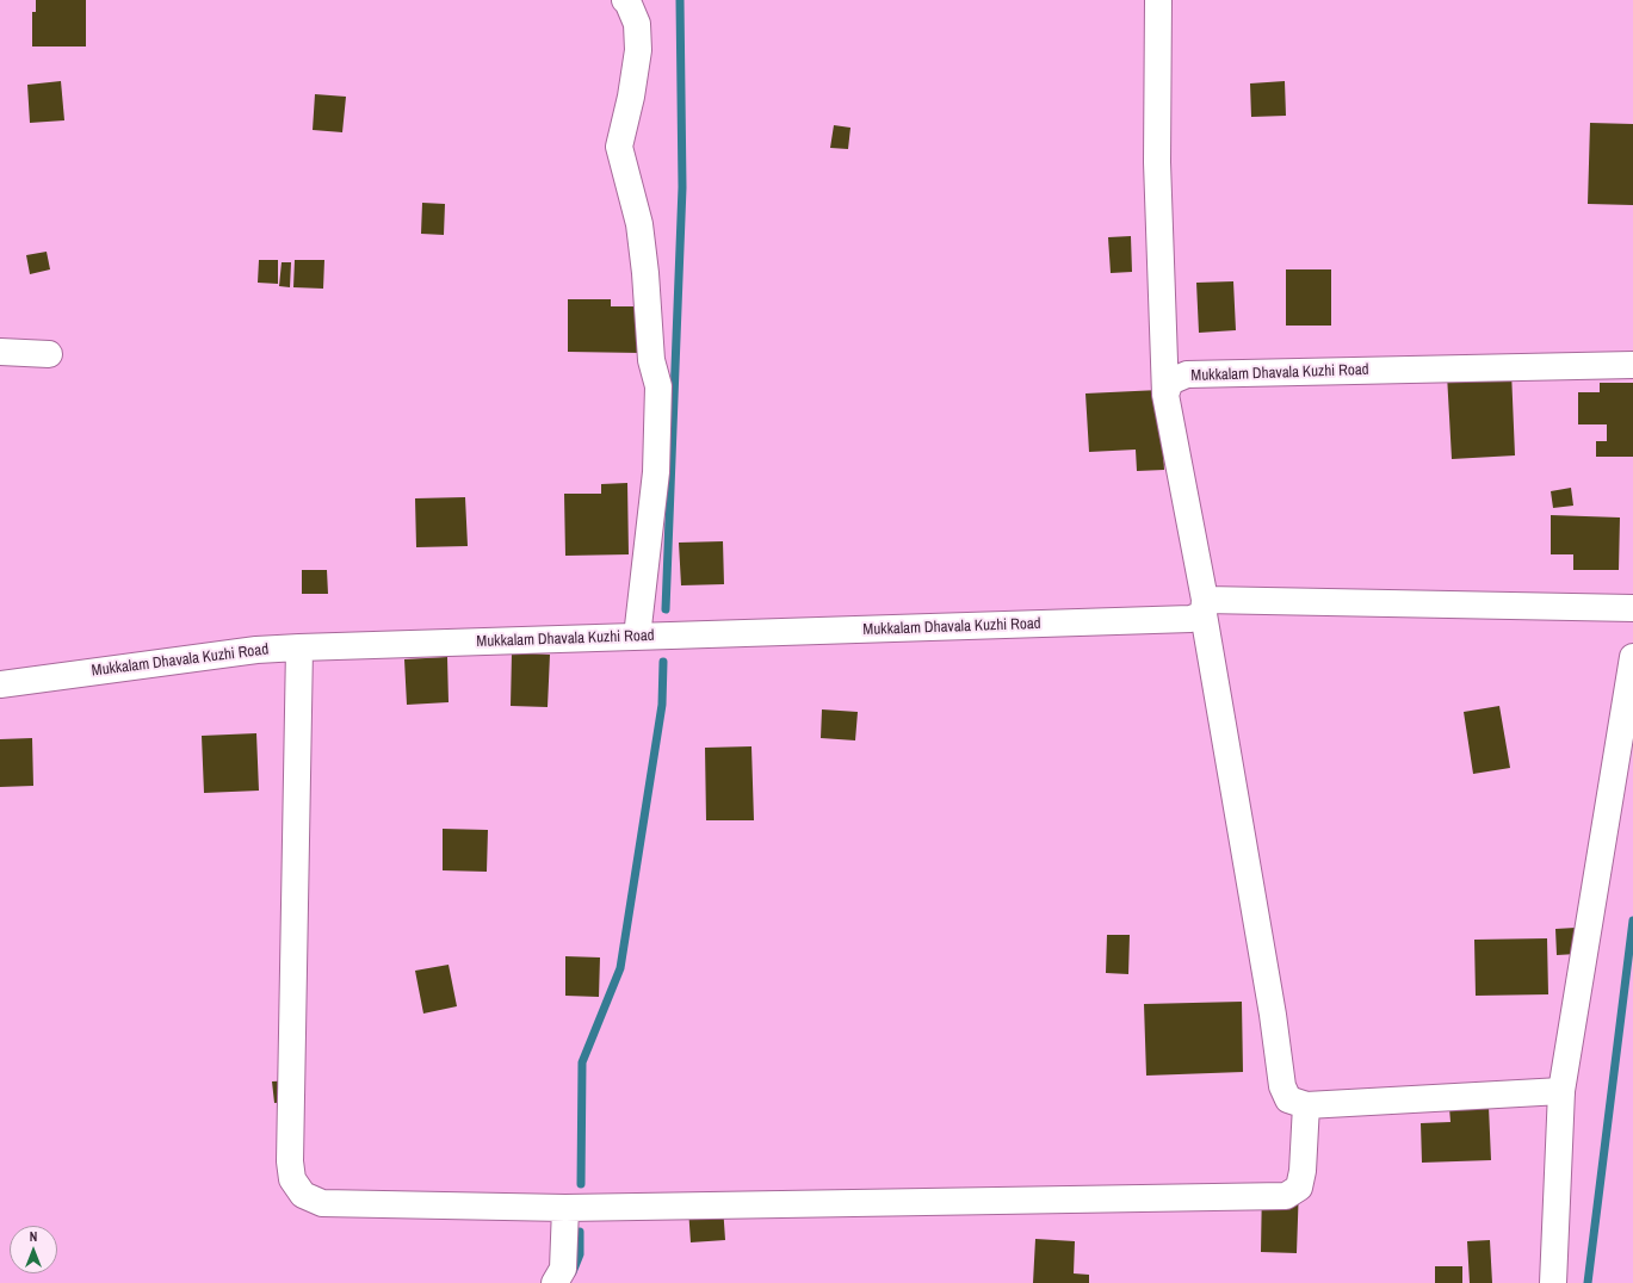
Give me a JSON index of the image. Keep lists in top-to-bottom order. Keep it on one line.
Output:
{"streets":{"street":["Mukkalam Dhavala Kuzhi Road"]},"north":"top"}
